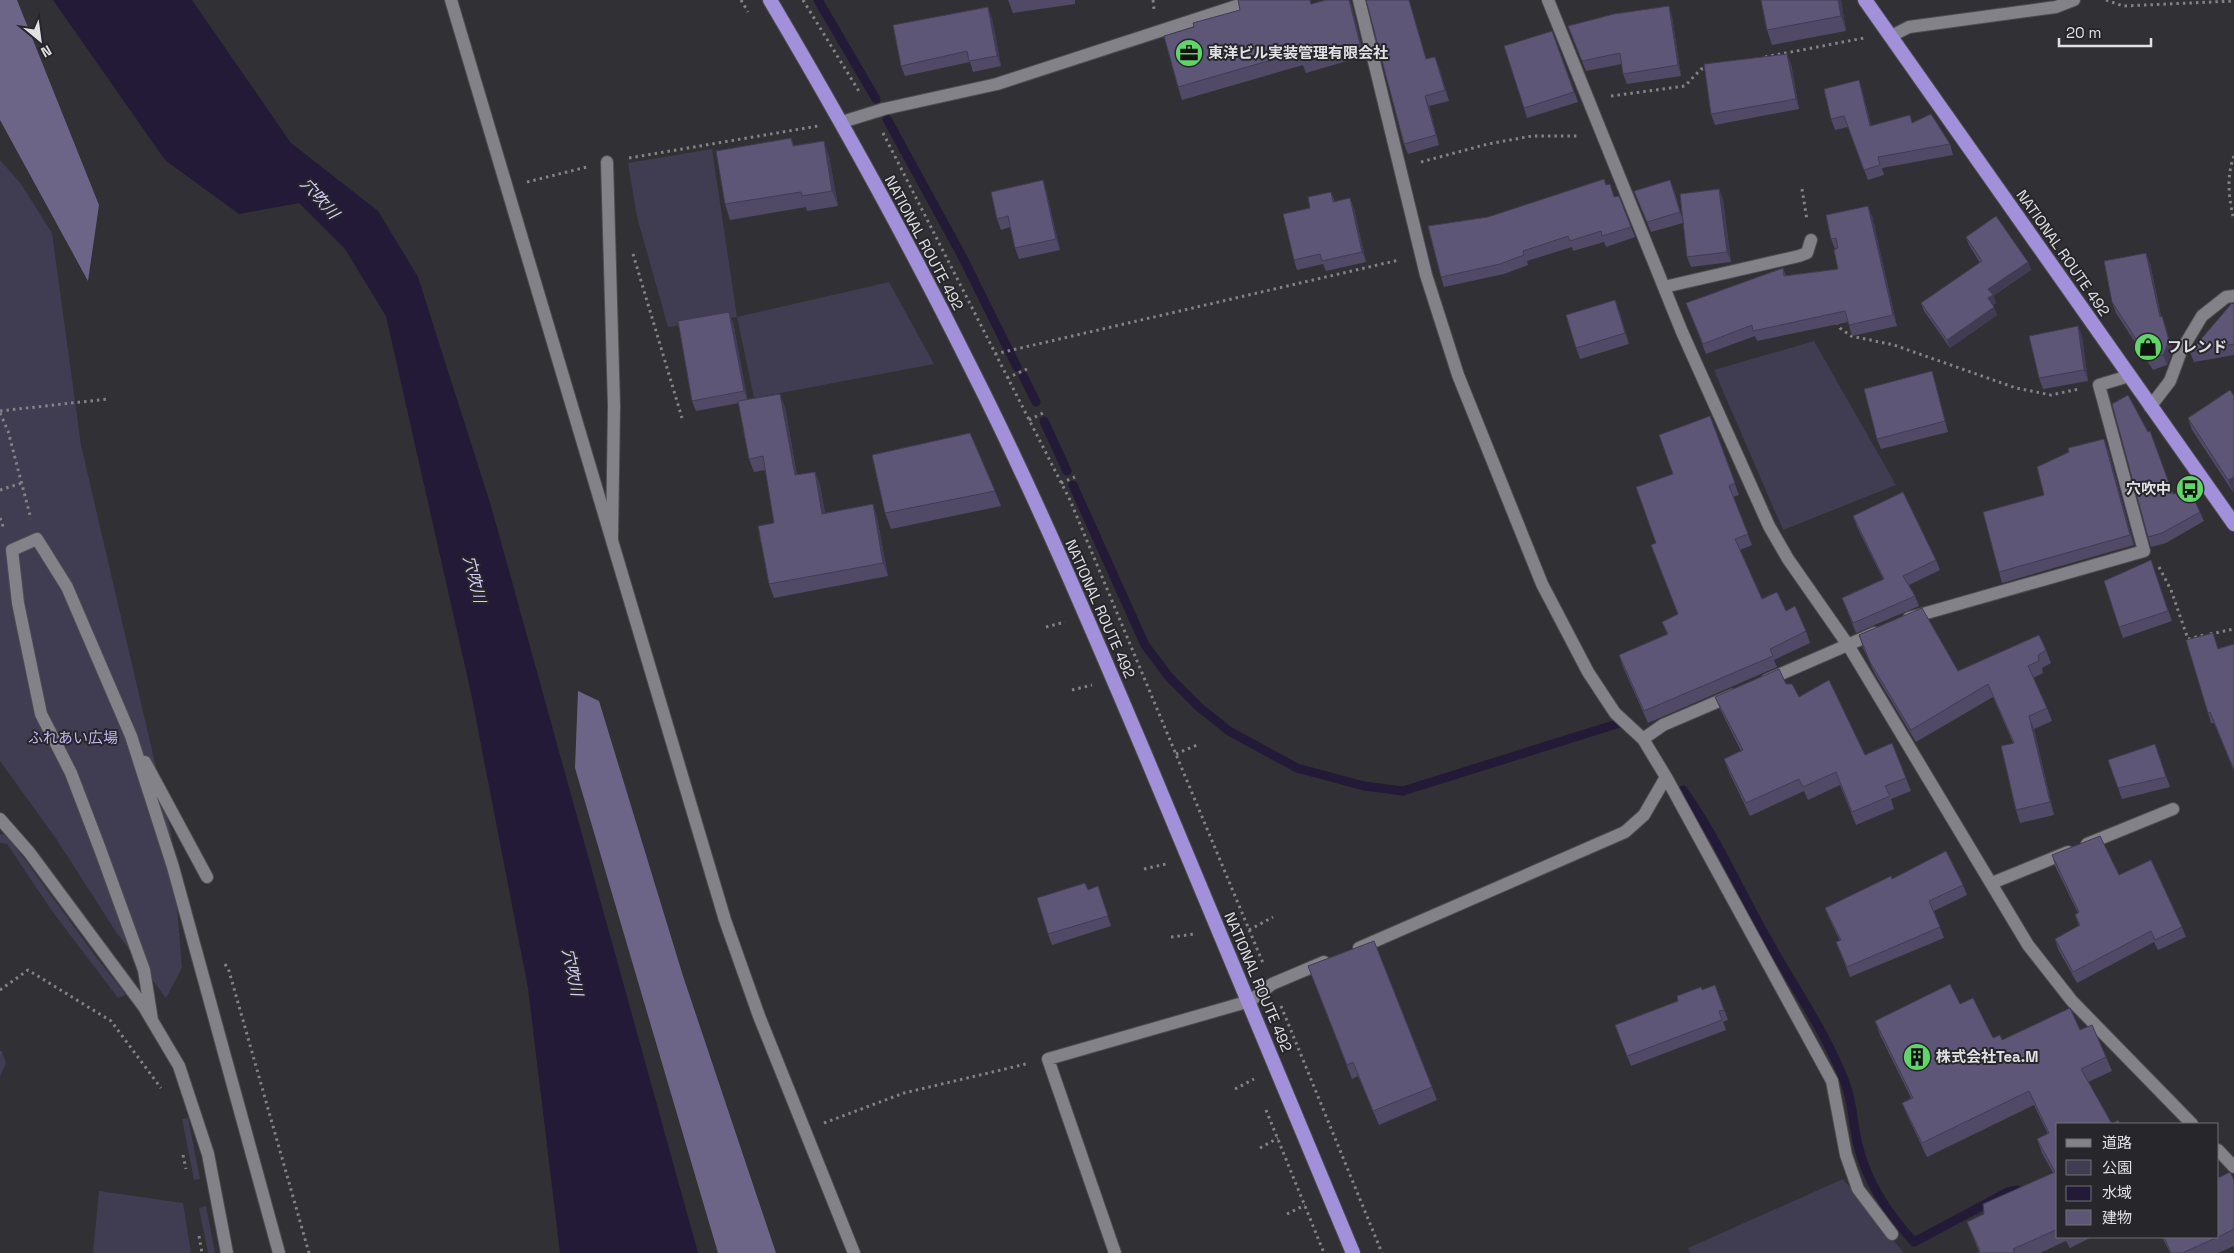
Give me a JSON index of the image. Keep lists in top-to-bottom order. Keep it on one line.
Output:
{"streets":{"highway":["NATIONAL ROUTE 492"]},"water":["穴吹川"],"parks":["ふれあい広場"],"places":{"office":["東洋ビル実装管理有限会社"],"shop":["フレンド"],"bus stop":["穴吹中"],"building":["株式会社Tea.M"]},"legend":["道路","公園","水域","建物"],"scale_bar":"20 m","north":"bottom right"}
